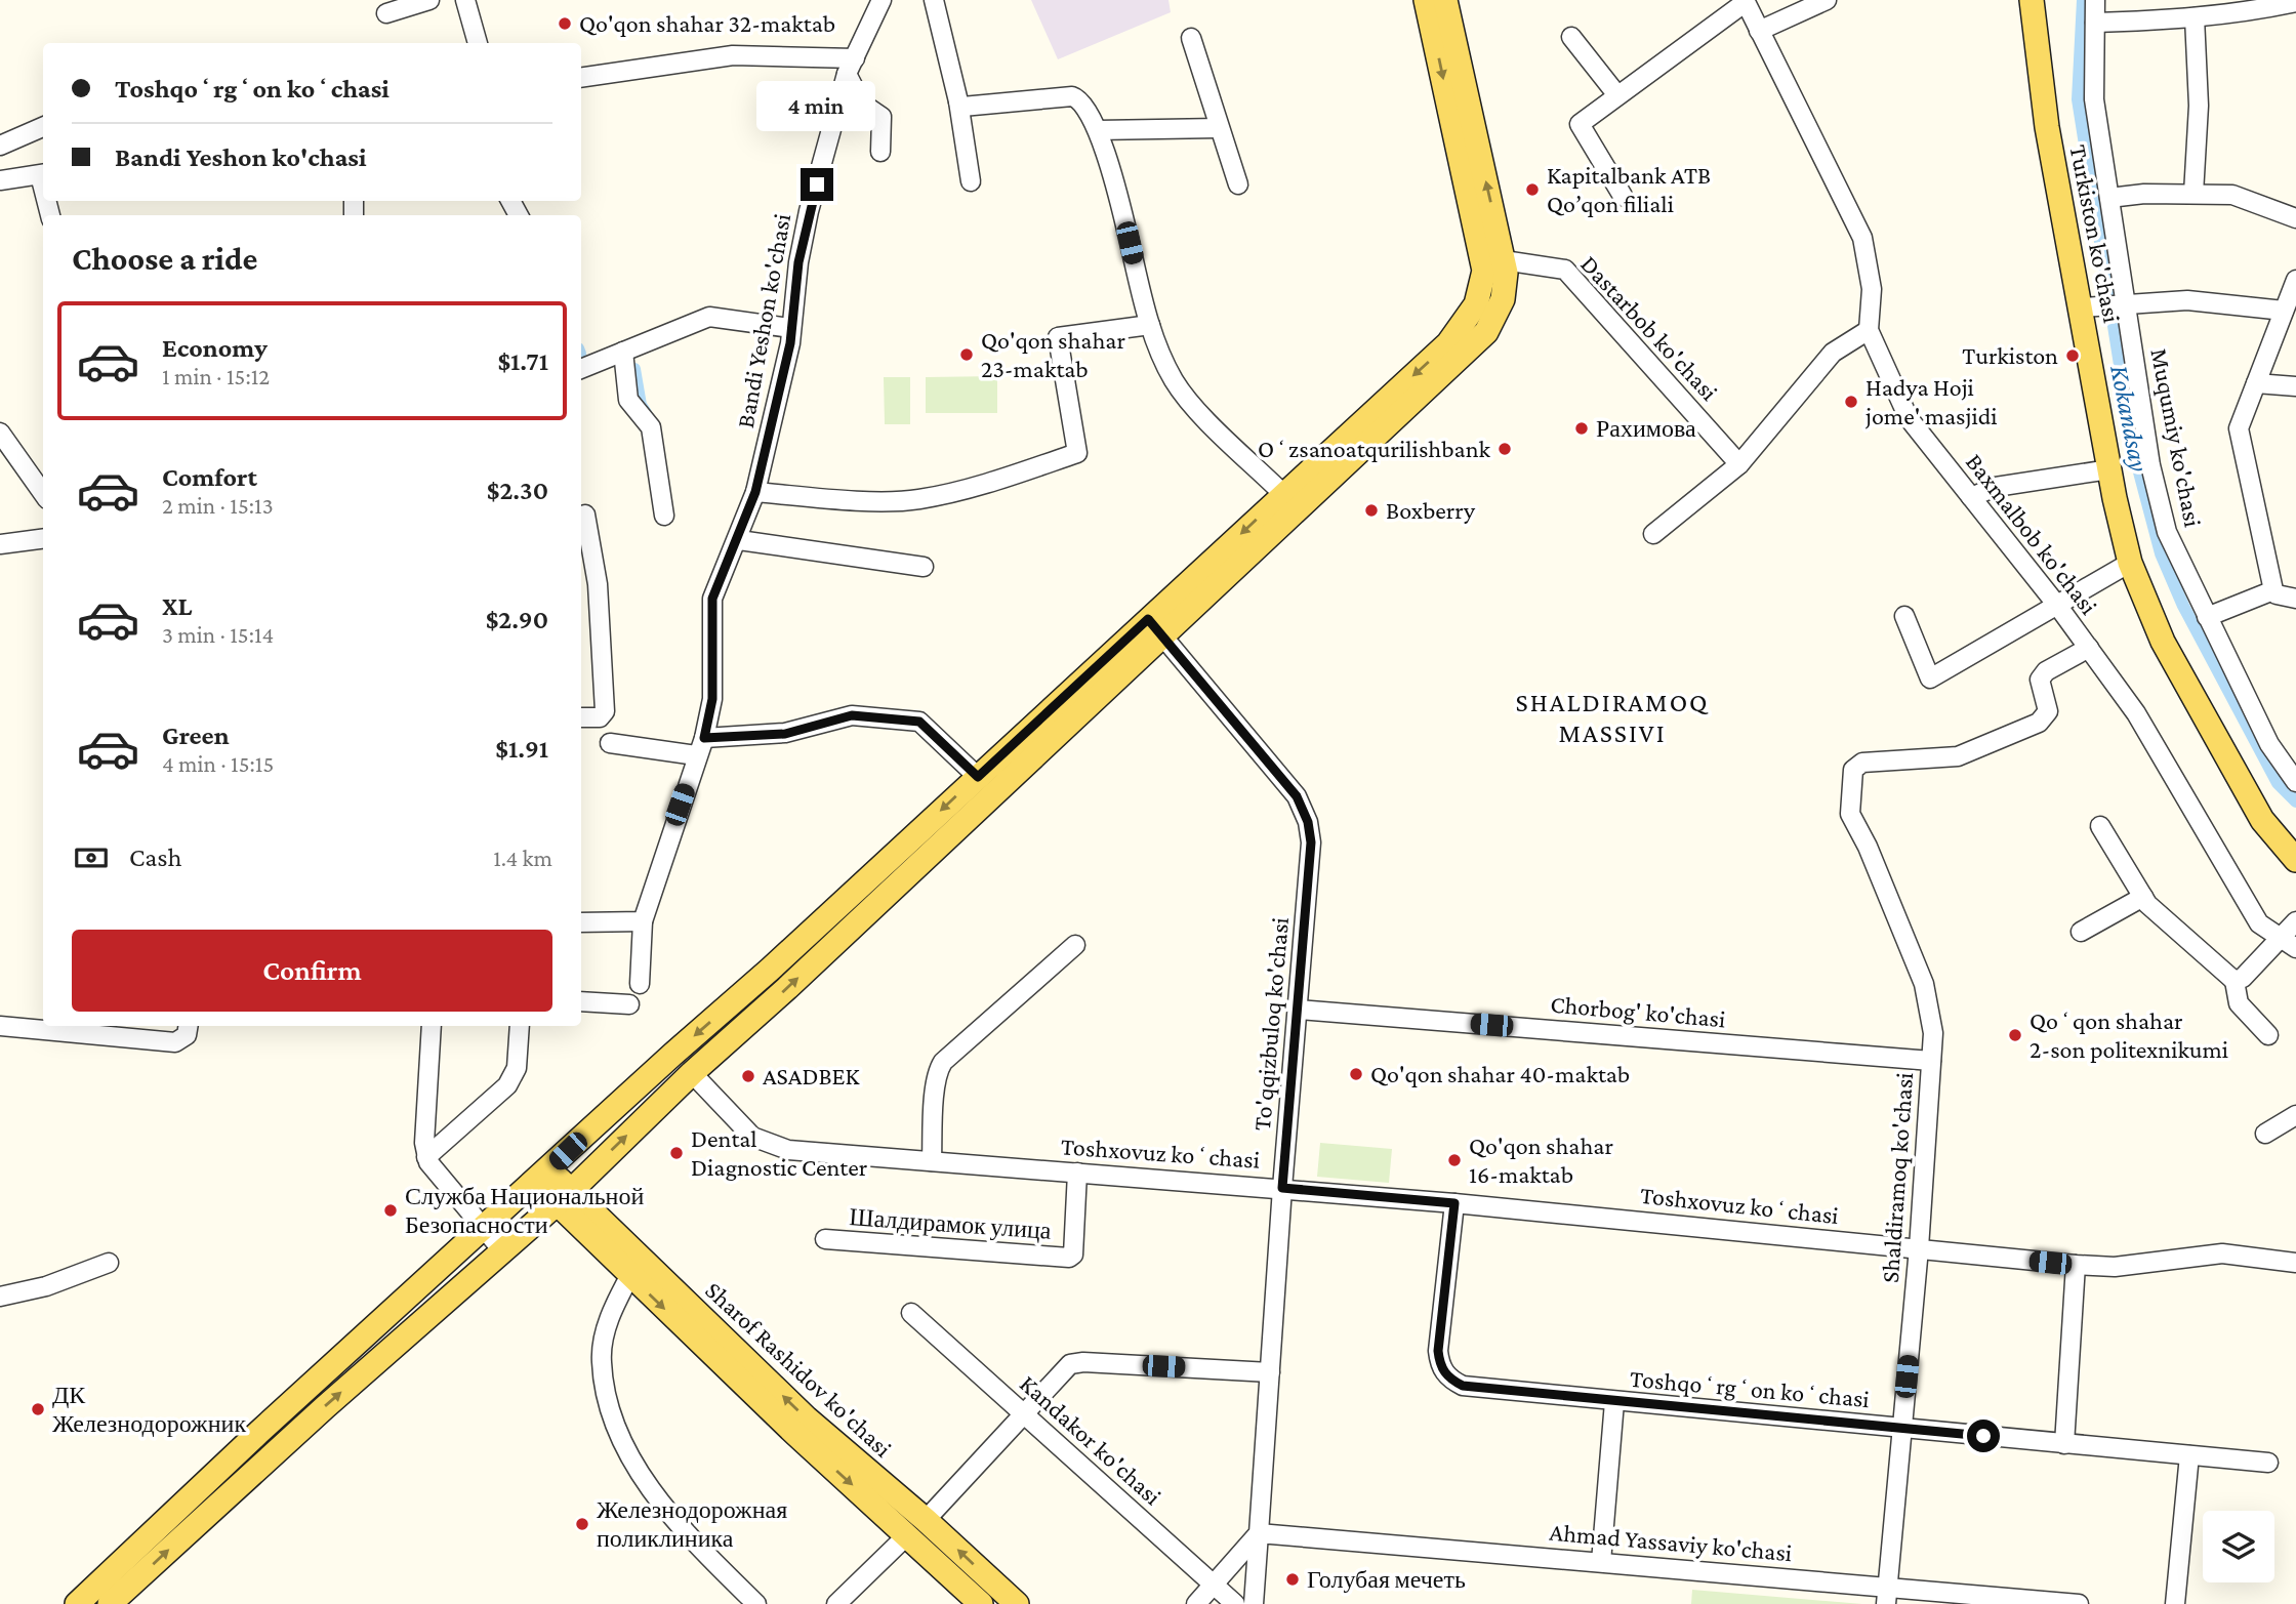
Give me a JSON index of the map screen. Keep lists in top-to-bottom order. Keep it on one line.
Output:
{"streets":{"main road":["Turkiston ko'chasi","Sharof Rashidov ko'chasi"],"street":["Bandi Yeshon ko'chasi","Dastarbob ko'chasi","Muqumiy ko'chasi","Baxmalbob ko'chasi","Chorbog' ko'chasi","To'qqizbuloq ko'chasi","Toshxovuz koʻchasi","Shaldiramoq ko'chasi","Шалдирамок улица","Toshqoʻrgʻon koʻchasi","Kandakor ko'chasi","Ahmad Yassaviy ko'chasi"]},"crossings":[["Baxmalbob ko'chasi","Shaldiramoq ko'chasi"],["Chorbog' ko'chasi","To'qqizbuloq ko'chasi"],["Chorbog' ko'chasi","Shaldiramoq ko'chasi"],["To'qqizbuloq ko'chasi","Toshxovuz koʻchasi"],["To'qqizbuloq ko'chasi","Ahmad Yassaviy ko'chasi"],["Toshxovuz koʻchasi","Shaldiramoq ko'chasi"],["Toshxovuz koʻchasi","Шалдирамок улица"],["Toshxovuz koʻchasi","Toshqoʻrgʻon koʻchasi"],["Shaldiramoq ko'chasi","Toshqoʻrgʻon koʻchasi"],["Shaldiramoq ko'chasi","Ahmad Yassaviy ko'chasi"]],"districts":["SHALDIRAMOQ MASSIVI"],"water":["Kokandsay"],"places":["Qo'qon shahar 32-maktab","Kapitalbank ATB Qo’qon filiali","Qo'qon shahar 23-maktab","Turkiston","Hadya Hoji jome' masjidi","Рахимова","Oʻzsanoatqurilishbank","Boxberry","Qoʻqon shahar 2-son politexnikumi","Qo'qon shahar 40-maktab","ASADBEK","Dental Diagnostic Center","Qo'qon shahar 16-maktab","Служба Национальной Безопасности","ДК Железнодорожник","Железнодорожная поликлиника","Голубая мечеть"],"page":{"banner":["Toshqoʻrgʻon koʻchasi","Bandi Yeshon ko'chasi"],"bubble":"4 min","heading":"Choose a ride","list":[{"name":"Economy","note":"1 min · 15:12","value":"$1.71"},{"name":"Comfort","note":"2 min · 15:13","value":"$2.30"},{"name":"XL","note":"3 min · 15:14","value":"$2.90"},{"name":"Green","note":"4 min · 15:15","value":"$1.91"}],"pay":["Cash","1.4 km"],"buttons":"Confirm"}}
